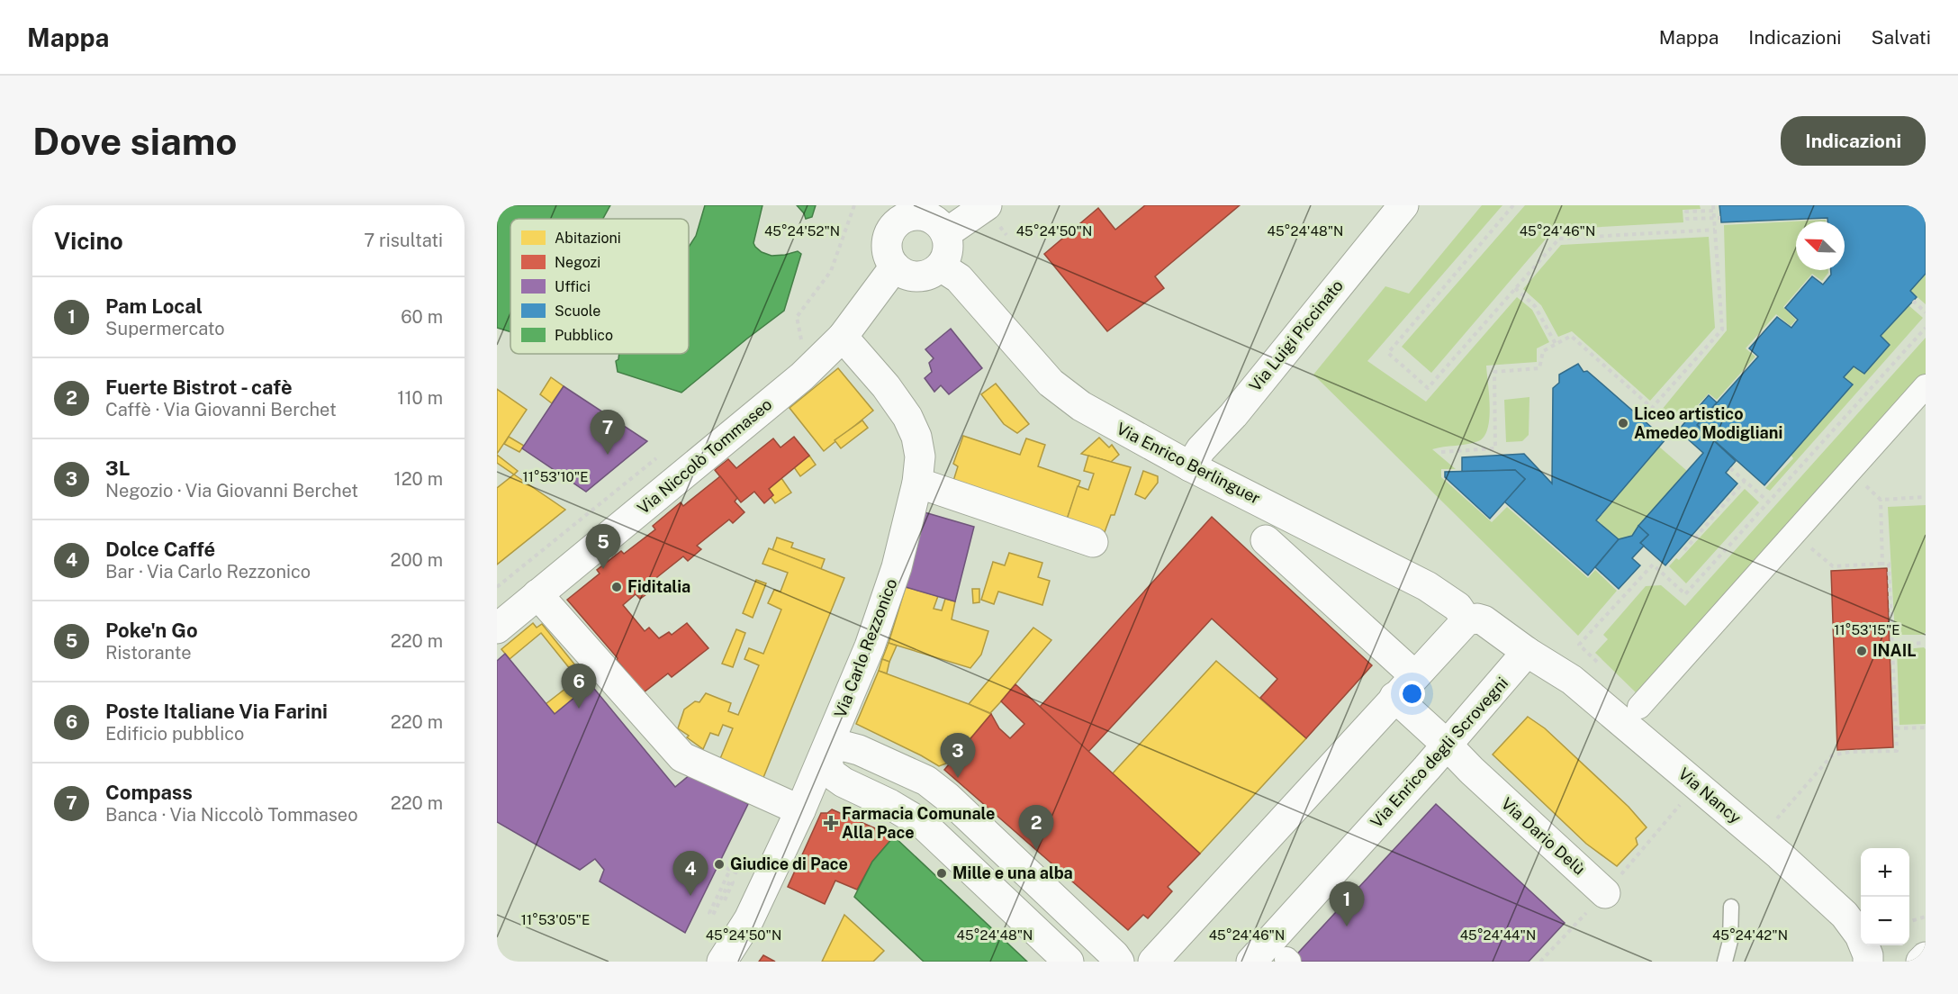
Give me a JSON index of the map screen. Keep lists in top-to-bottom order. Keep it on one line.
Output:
{"streets":{"street":["Via Luigi Piccinato","Via Niccolò Tommaseo","Via Enrico Berlinguer","Via Carlo Rezzonico","Via Enrico degli Scrovegni","Via Nancy","Via Dario Delù"]},"crossings":[["Via Luigi Piccinato","Via Enrico Berlinguer"],["Via Niccolò Tommaseo","Via Enrico Berlinguer"],["Via Niccolò Tommaseo","Via Carlo Rezzonico"],["Via Enrico degli Scrovegni","Via Nancy"],["Via Enrico degli Scrovegni","Via Dario Delù"]],"places":{"other":["Liceo artistico Amedeo Modigliani","Fiditalia","INAIL","Giudice di Pace","Mille e una alba"],"health":["Farmacia Comunale Alla Pace"]},"legend":["Abitazioni","Negozi","Uffici","Scuole","Pubblico"],"north":"top left","page":{"header":"Mappa","nav":["Mappa","Indicazioni","Salvati"],"buttons":"Indicazioni","title":"Dove siamo","heading":["Vicino","7 risultati"],"list":[{"mark":"1","name":"Pam Local","note":"Supermercato","value":"60 m"},{"mark":"2","name":"Fuerte Bistrot - cafè","note":"Caffè · Via Giovanni Berchet","value":"110 m"},{"mark":"3","name":"3L","note":"Negozio · Via Giovanni Berchet","value":"120 m"},{"mark":"4","name":"Dolce Caffé","note":"Bar · Via Carlo Rezzonico","value":"200 m"},{"mark":"5","name":"Poke'n Go","note":"Ristorante","value":"220 m"},{"mark":"6","name":"Poste Italiane Via Farini","note":"Edificio pubblico","value":"220 m"},{"mark":"7","name":"Compass","note":"Banca · Via Niccolò Tommaseo","value":"220 m"}],"pins":["7","5","6","3","2","4","1"],"map_buttons":["+","−"]},"coordinates":["45°24'52\"N","45°24'50\"N","45°24'48\"N","45°24'46\"N","11°53'10\"E","11°53'15\"E","11°53'05\"E","45°24'44\"N","45°24'42\"N"]}
